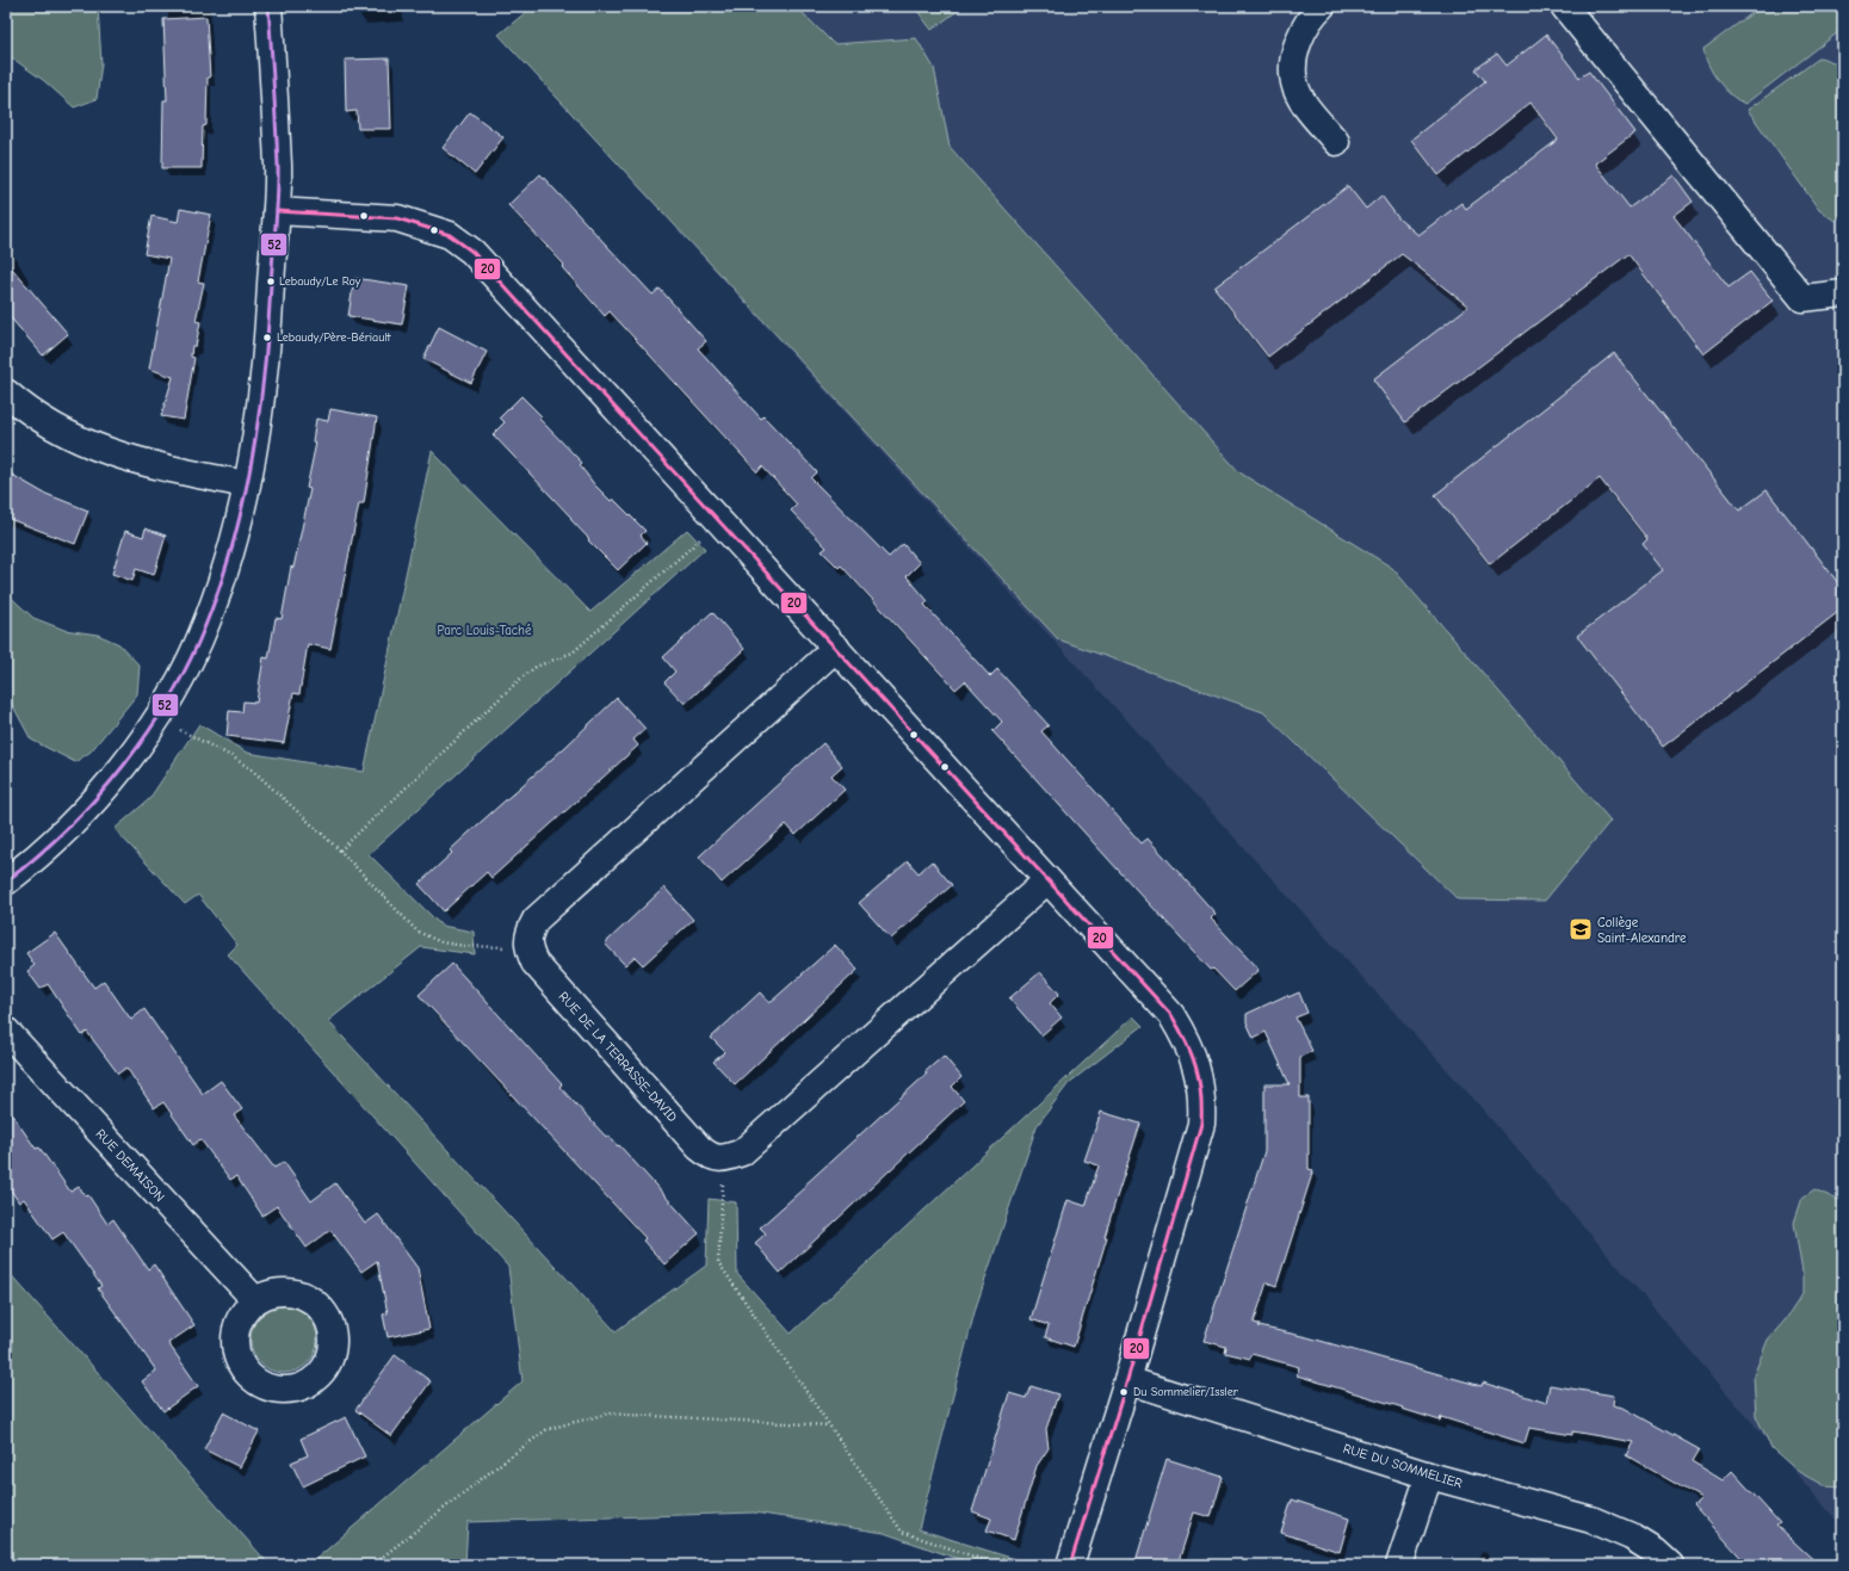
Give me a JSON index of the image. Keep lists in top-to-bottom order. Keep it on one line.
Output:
{"streets":{"street":["RUE DE LA TERRASSE-DAVID","RUE DEMAISON","RUE DU SOMMELIER"]},"parks":["Parc Louis-Taché"],"places":{"other":["Lebaudy/Le Roy","Lebaudy/Père-Bériault","Du Sommelier/Issler"],"school or university":["Collège Saint-Alexandre"]},"lines":["transit line 52","transit line 20"]}
